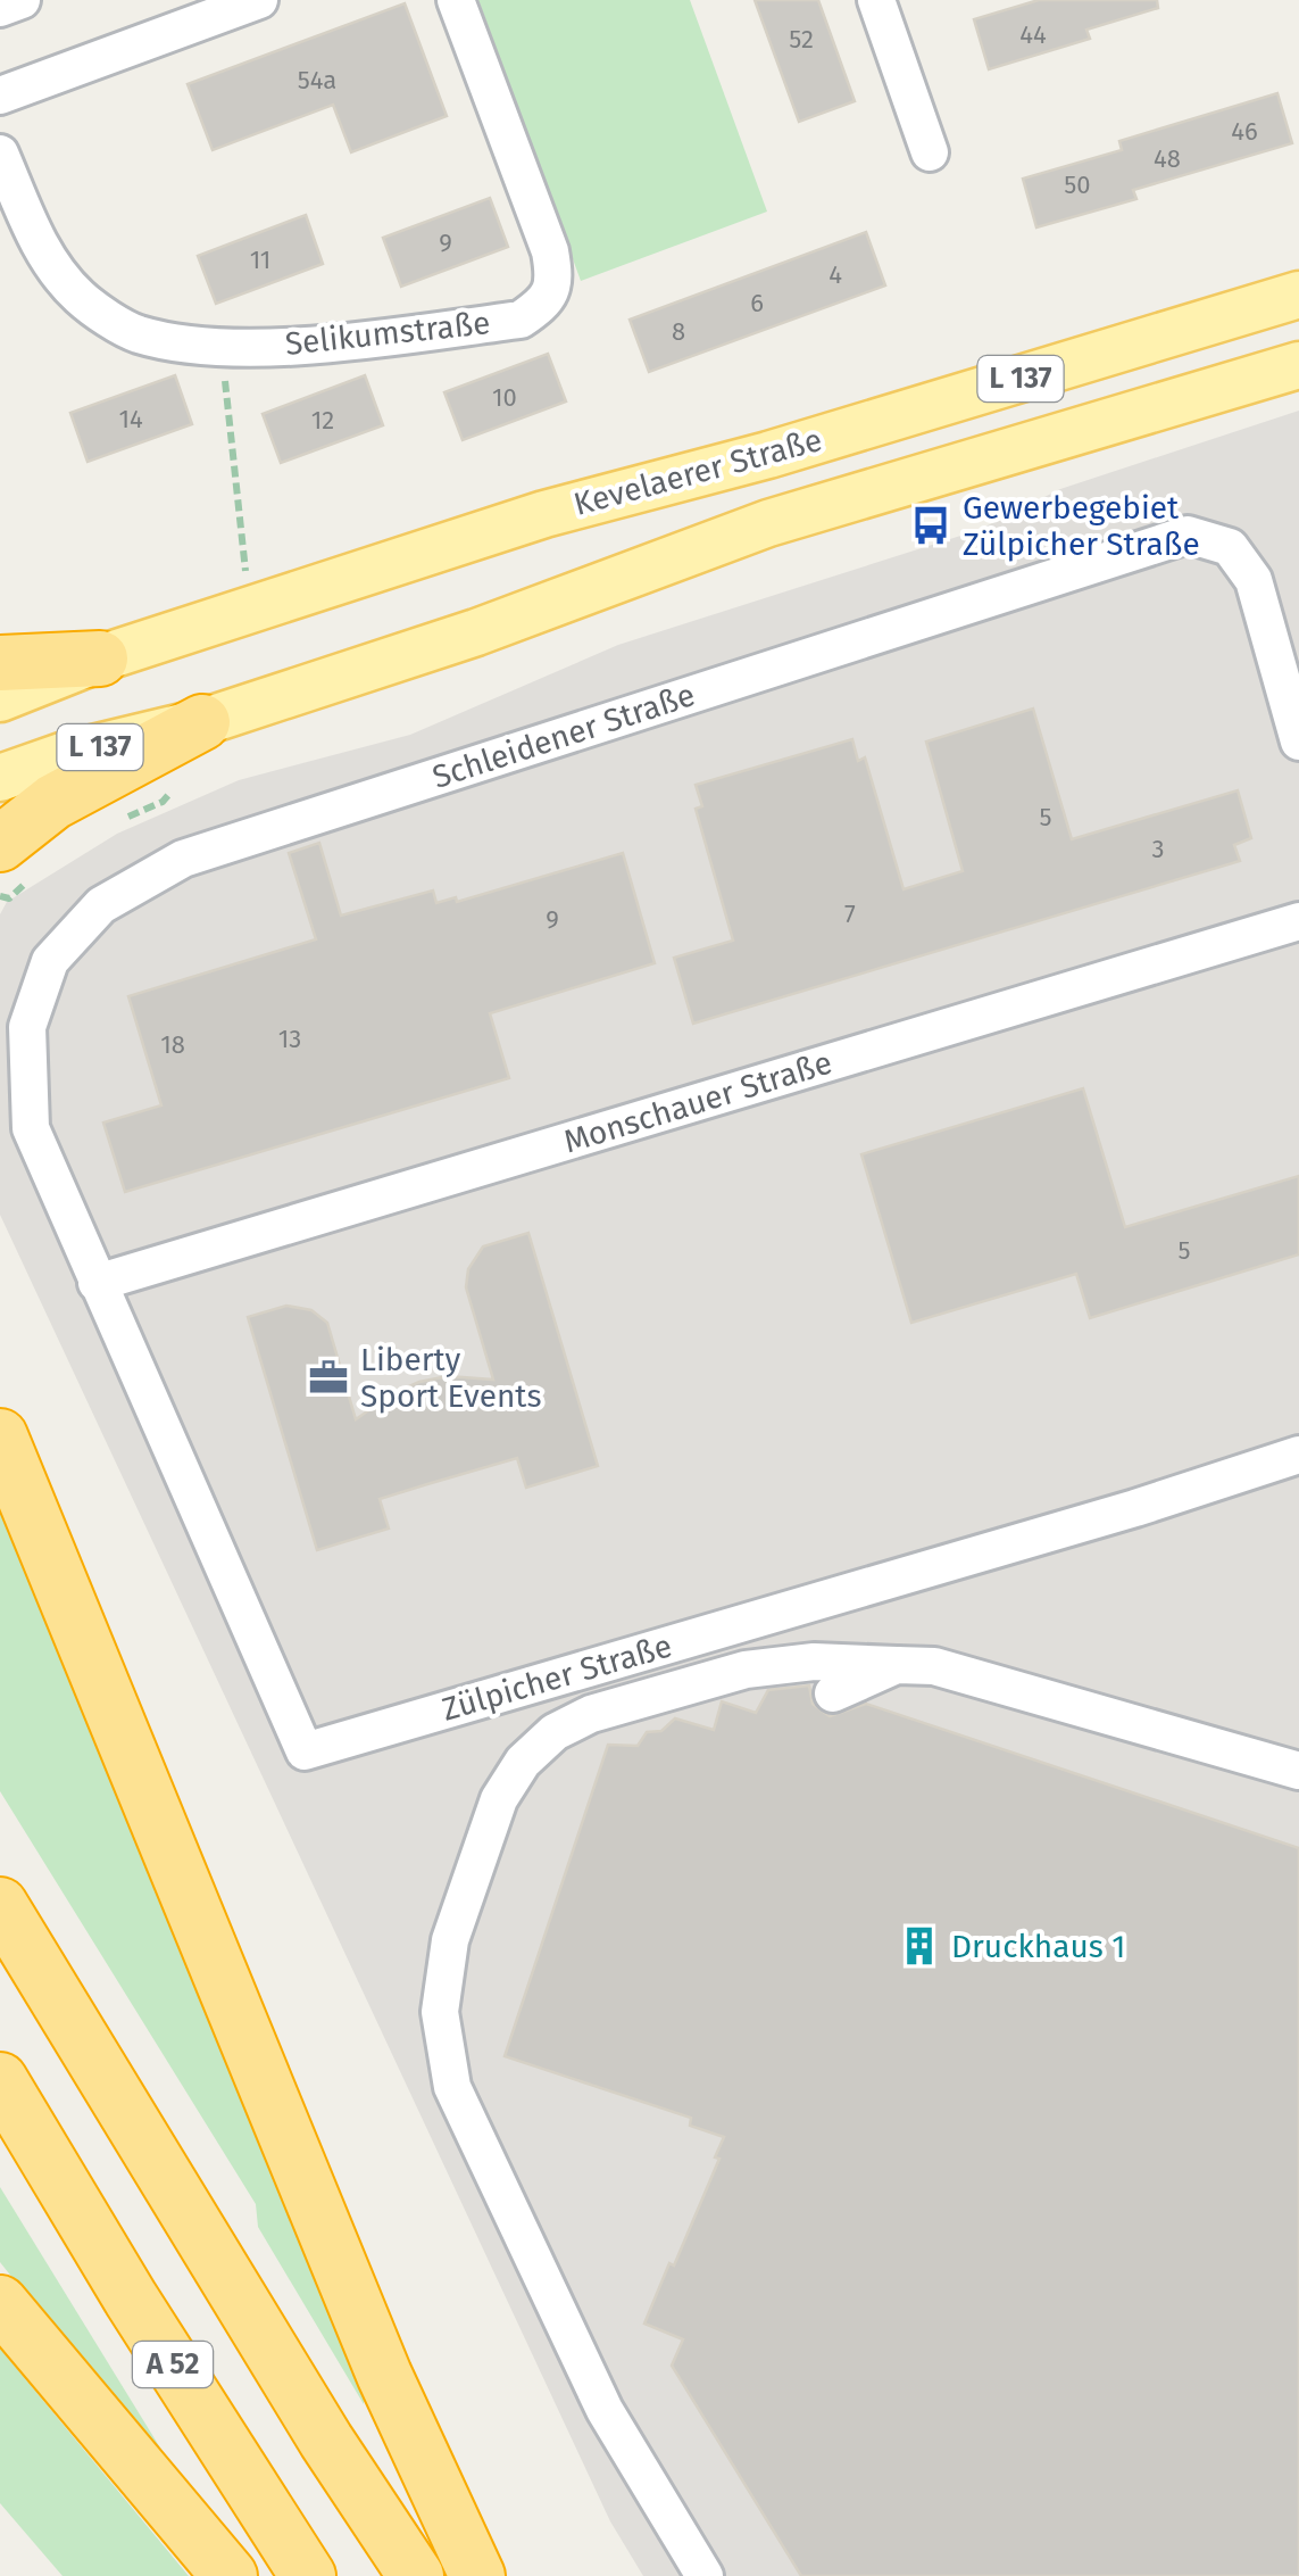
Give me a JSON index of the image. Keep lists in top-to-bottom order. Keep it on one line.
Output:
{"streets":{"highway":["A 52"],"main road":["L 137","Kevelaerer Straße"],"street":["Selikumstraße","Schleidener Straße","Monschauer Straße","Zülpicher Straße"]},"crossings":[["L 137","Kevelaerer Straße"],["Schleidener Straße","Monschauer Straße"],["Schleidener Straße","Zülpicher Straße"],["Monschauer Straße","Zülpicher Straße"]],"places":{"bus stop":["Gewerbegebiet Zülpicher Straße"],"office":["Liberty Sport Events"],"building":["Druckhaus 1"]},"house_numbers":["44","52","54a","46","48","50","9","11","4","6","8","10","14","12","5","3","7","9","13","18","5"]}
